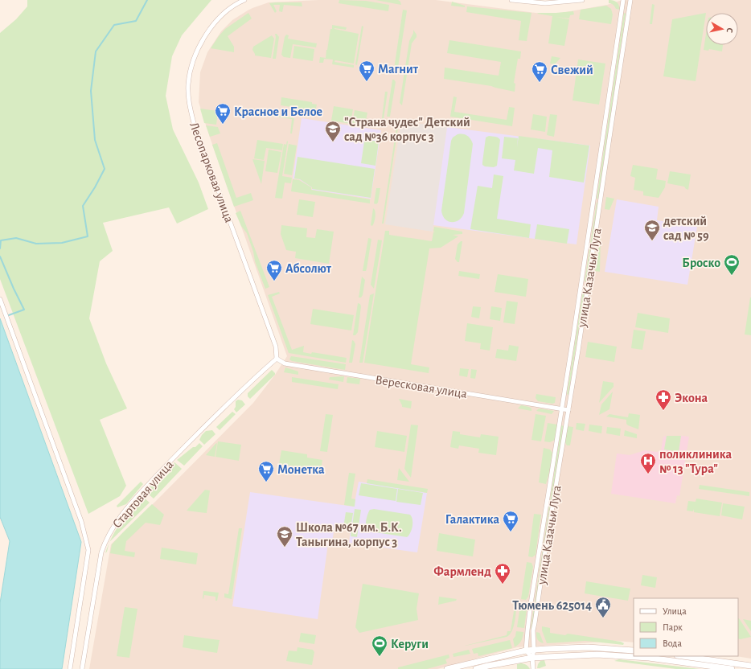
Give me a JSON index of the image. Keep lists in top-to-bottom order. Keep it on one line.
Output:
{"streets":{"street":["Лесопарковая улица","улица Казачьи Луга","Вересковая улица","Стартовая улица"]},"crossings":[["Лесопарковая улица","Вересковая улица"],["Лесопарковая улица","Стартовая улица"],["улица Казачьи Луга","Вересковая улица"],["Вересковая улица","Стартовая улица"]],"places":{"supermarket":["Магнит","Свежий","Красное и Белое","Абсолют","Монетка","Галактика"],"school or university":["\"Страна чудес\" Детский сад №36 корпус 3","детский сад № 59","Школа №67 им. Б.К. Таныгина, корпус 3"],"sports":["Броско","Керуги"],"pharmacy":["Экона","Фармленд"],"hospital":["поликлиника № 13 \"Тура\""],"public building":["Тюмень 625014"]},"legend":["Улица","Парк","Вода"],"north":"right"}
